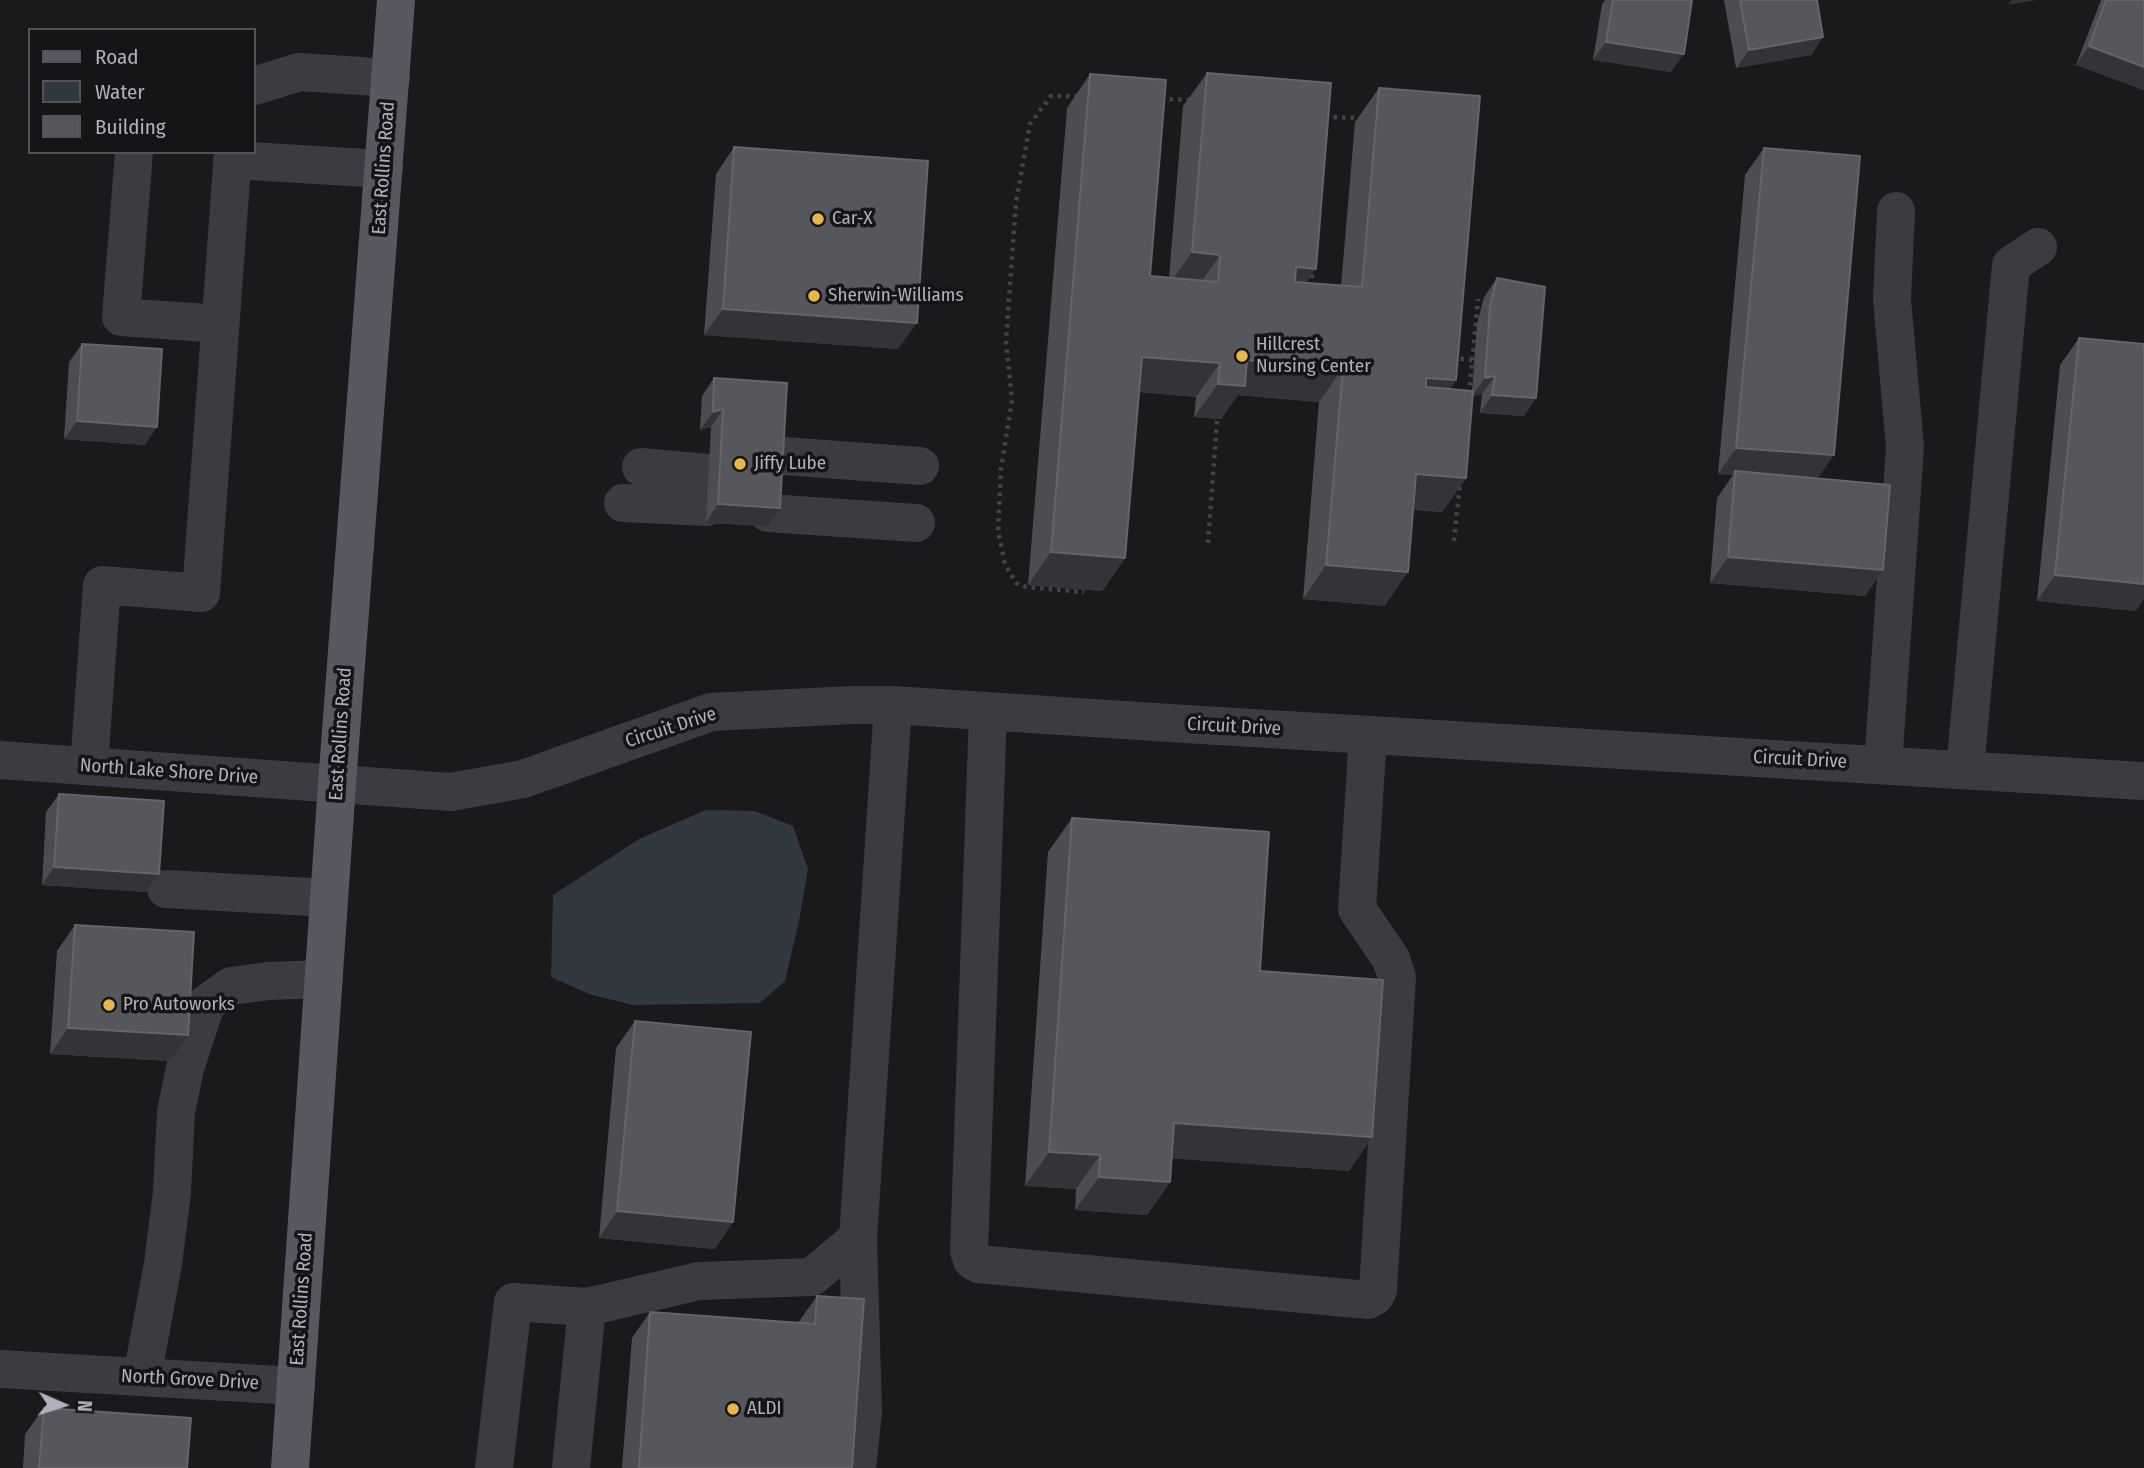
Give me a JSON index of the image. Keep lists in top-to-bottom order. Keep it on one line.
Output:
{"streets":{"main road":["East Rollins Road"],"street":["Circuit Drive","North Lake Shore Drive","North Grove Drive"]},"crossings":[["East Rollins Road","Circuit Drive"],["East Rollins Road","North Lake Shore Drive"],["East Rollins Road","North Grove Drive"],["Circuit Drive","North Lake Shore Drive"]],"places":["Car-X","Sherwin-Williams","Hillcrest Nursing Center","Jiffy Lube","Pro Autoworks","ALDI"],"legend":["Road","Water","Building"],"north":"right"}
